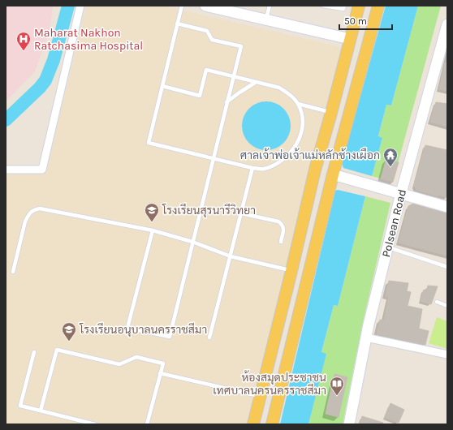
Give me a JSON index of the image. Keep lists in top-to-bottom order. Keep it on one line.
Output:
{"streets":{"street":["Polsean Road"]},"places":{"hospital":["Maharat Nakhon Ratchasima Hospital"],"temple":["ศาลเจ้าพ่อเจ้าแม่หลักช้างเผือก"],"school or university":["โรงเรียนสุรนารีวิทยา","โรงเรียนอนุบาลนครราชสีมา"],"library":["ห้องสมุดประชาชน เทศบาลนครนครราชสีมา"]},"scale_bar":"50 m"}
